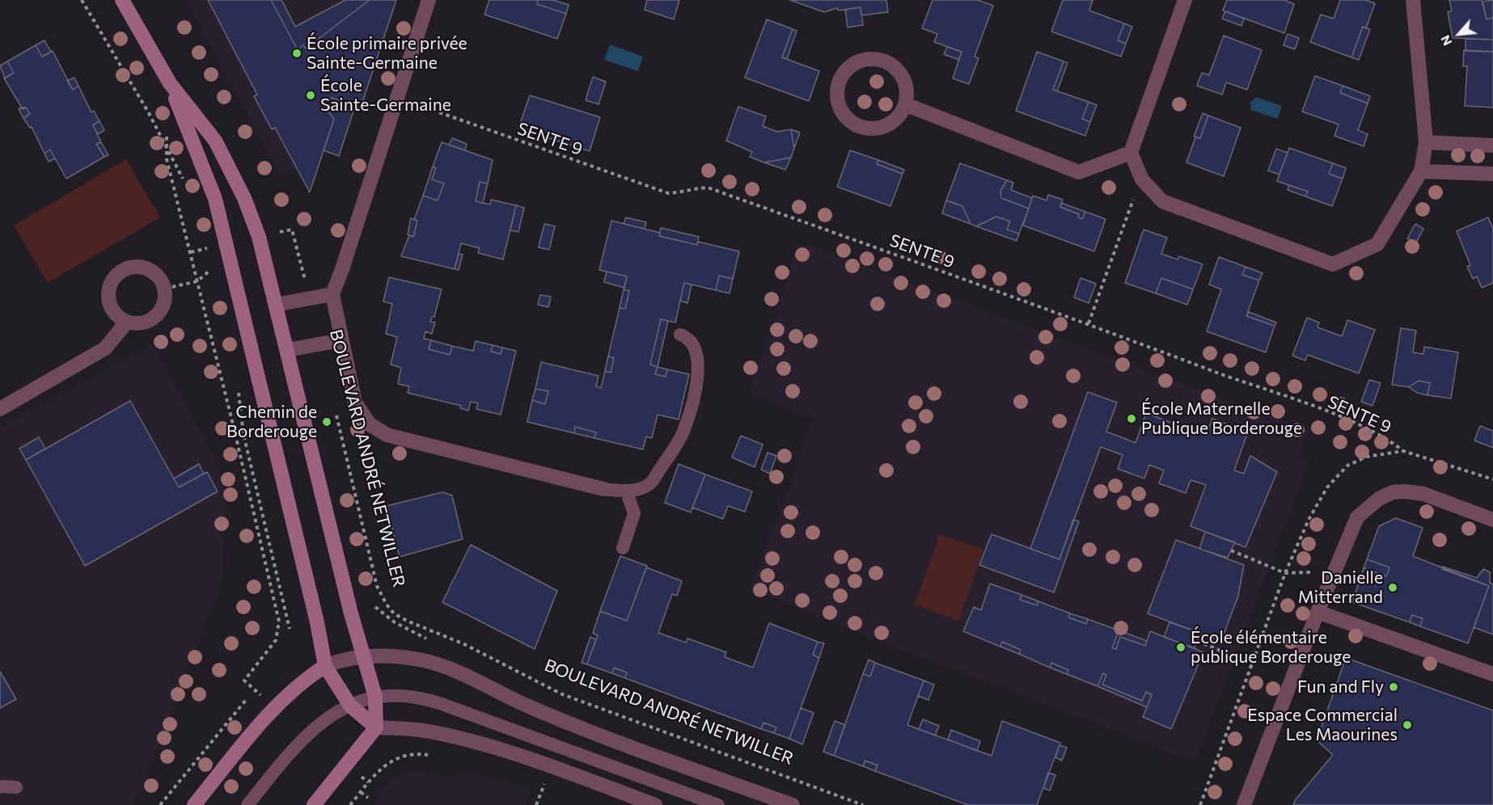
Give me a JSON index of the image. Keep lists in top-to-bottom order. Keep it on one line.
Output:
{"streets":{"path":["SENTE 9","BOULEVARD ANDRÉ NETWILLER"]},"places":["École primaire privée Sainte-Germaine","École Sainte-Germaine","École Maternelle Publique Borderouge","Chemin de Borderouge","Danielle Mitterrand","École élémentaire publique Borderouge","Fun and Fly","Espace Commercial Les Maourines"],"north":"bottom left"}
